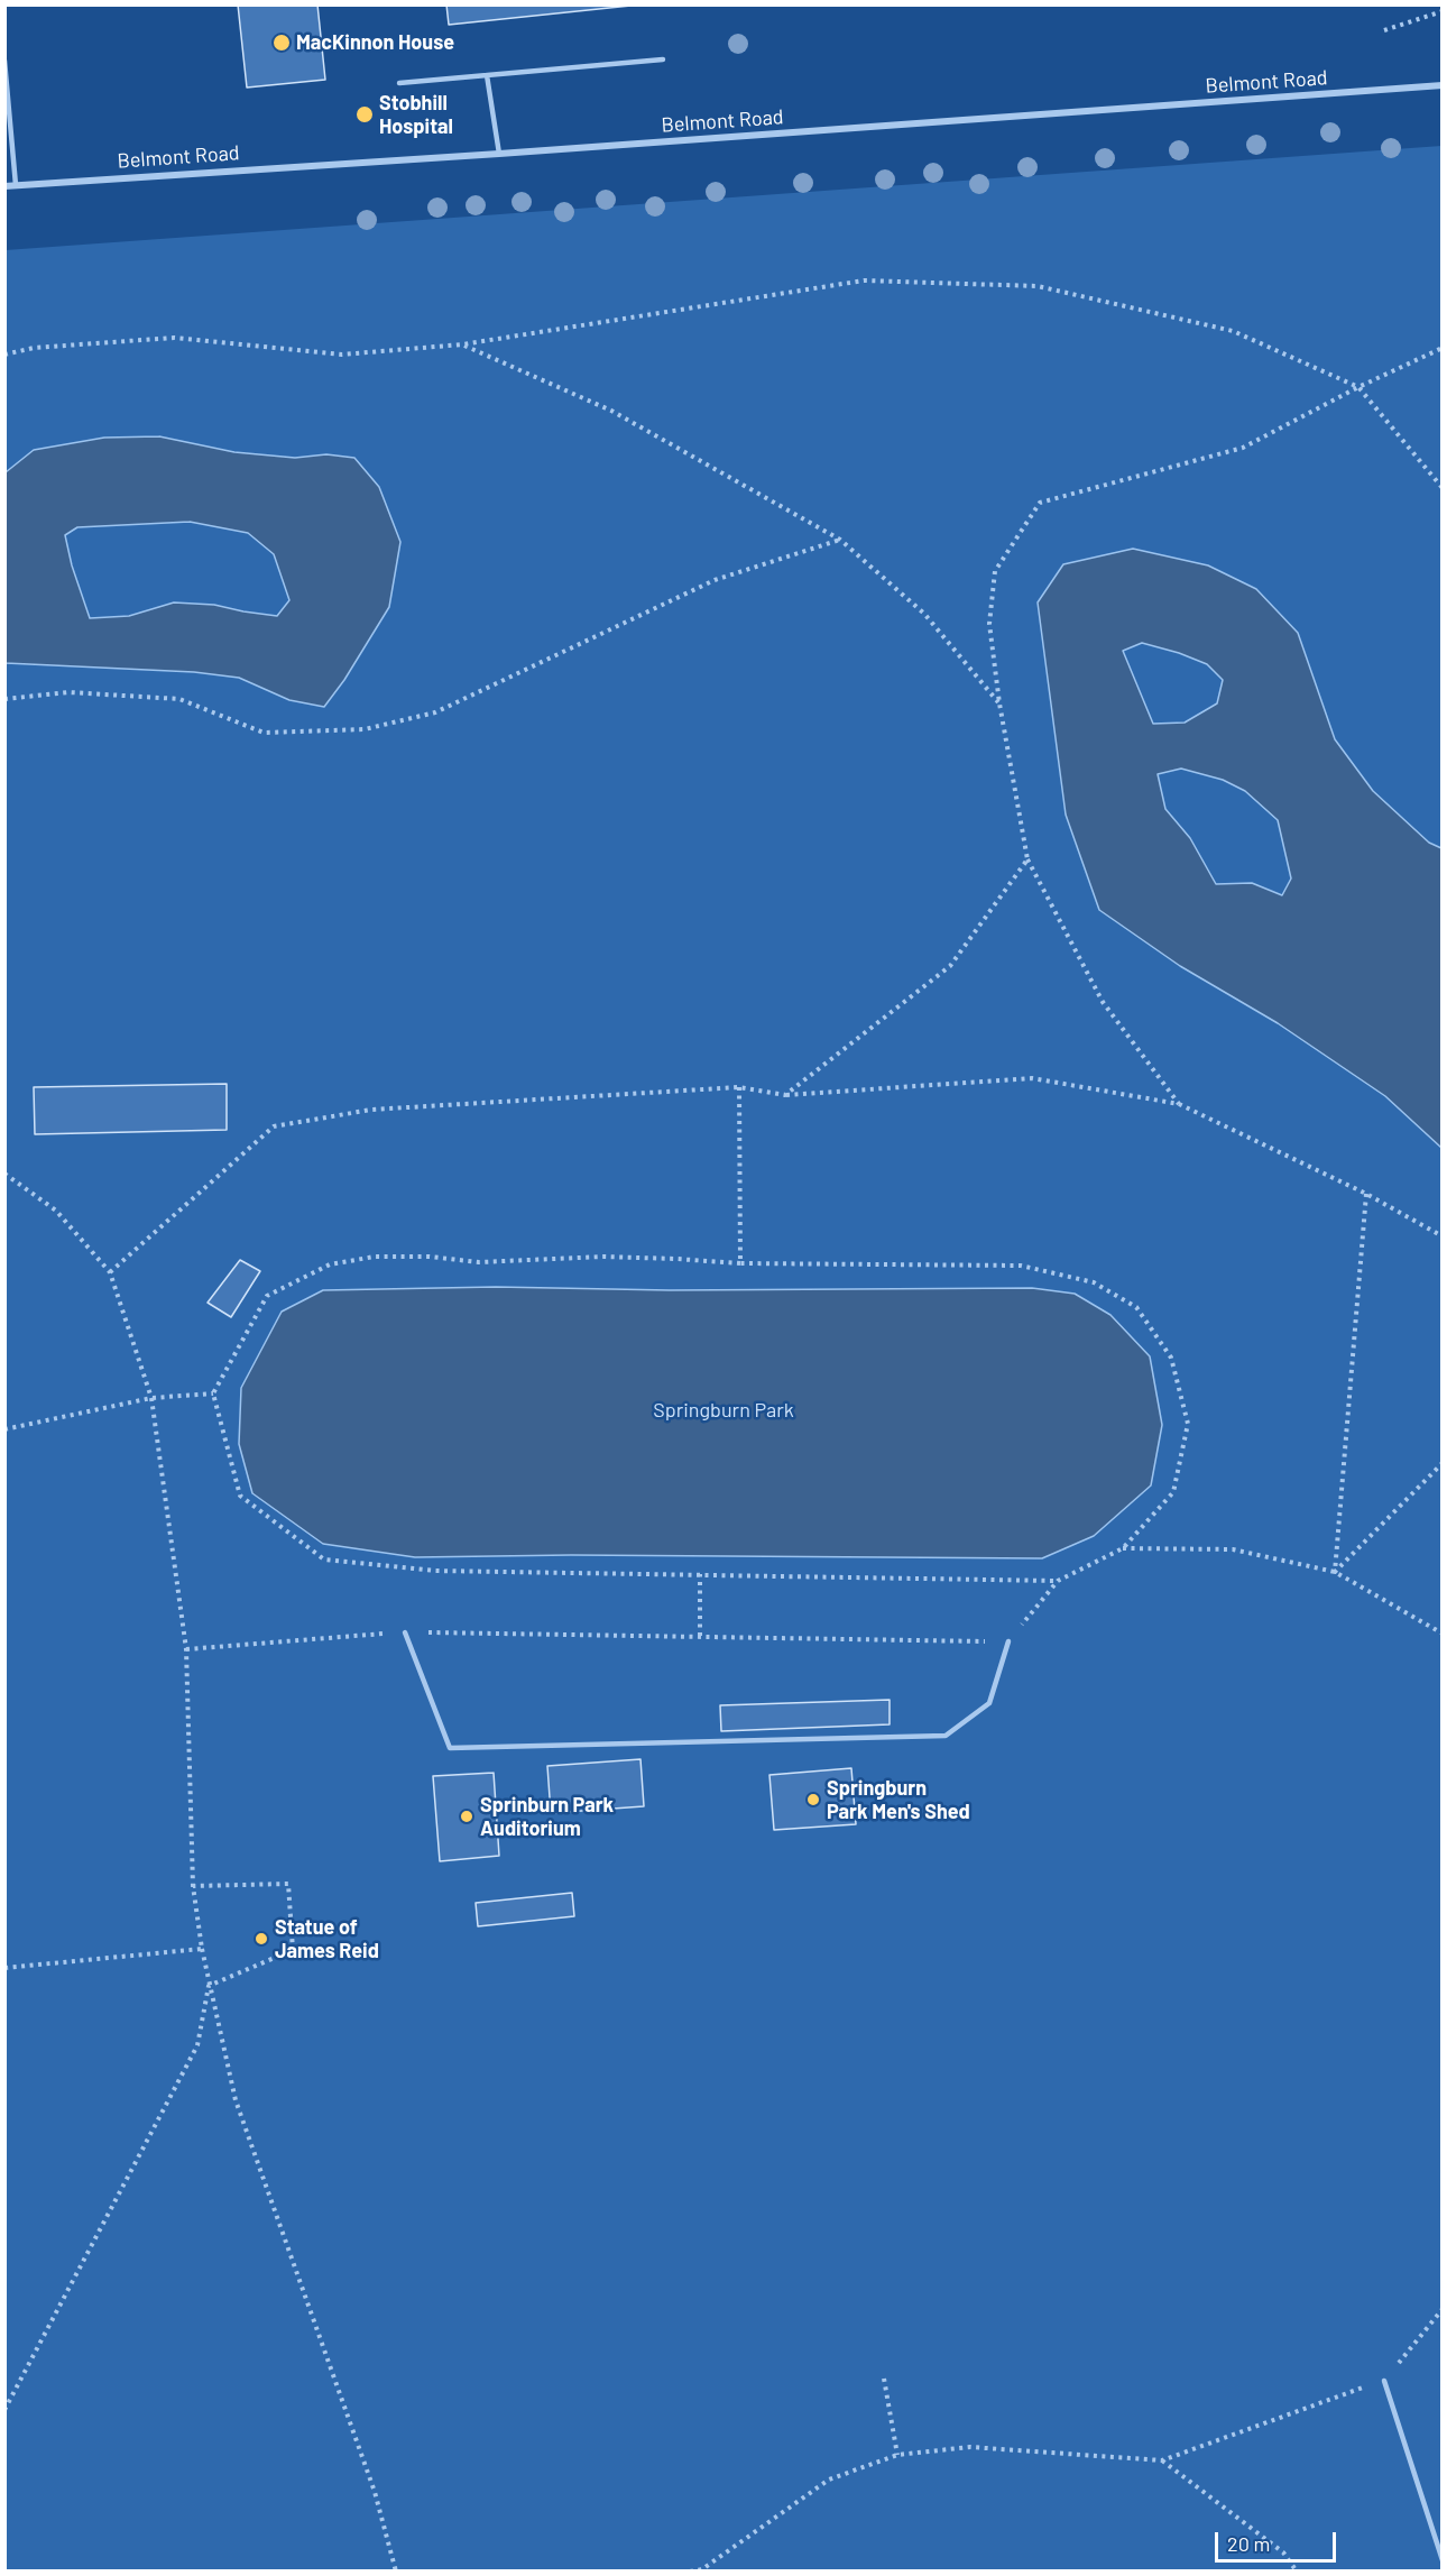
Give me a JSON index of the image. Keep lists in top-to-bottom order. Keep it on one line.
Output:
{"streets":{"street":["Belmont Road"]},"parks":["Springburn Park"],"places":["MacKinnon House","Stobhill Hospital","Springburn Park Men's Shed","Sprinburn Park Auditorium","Statue of James Reid"],"scale_bar":"20 m"}
